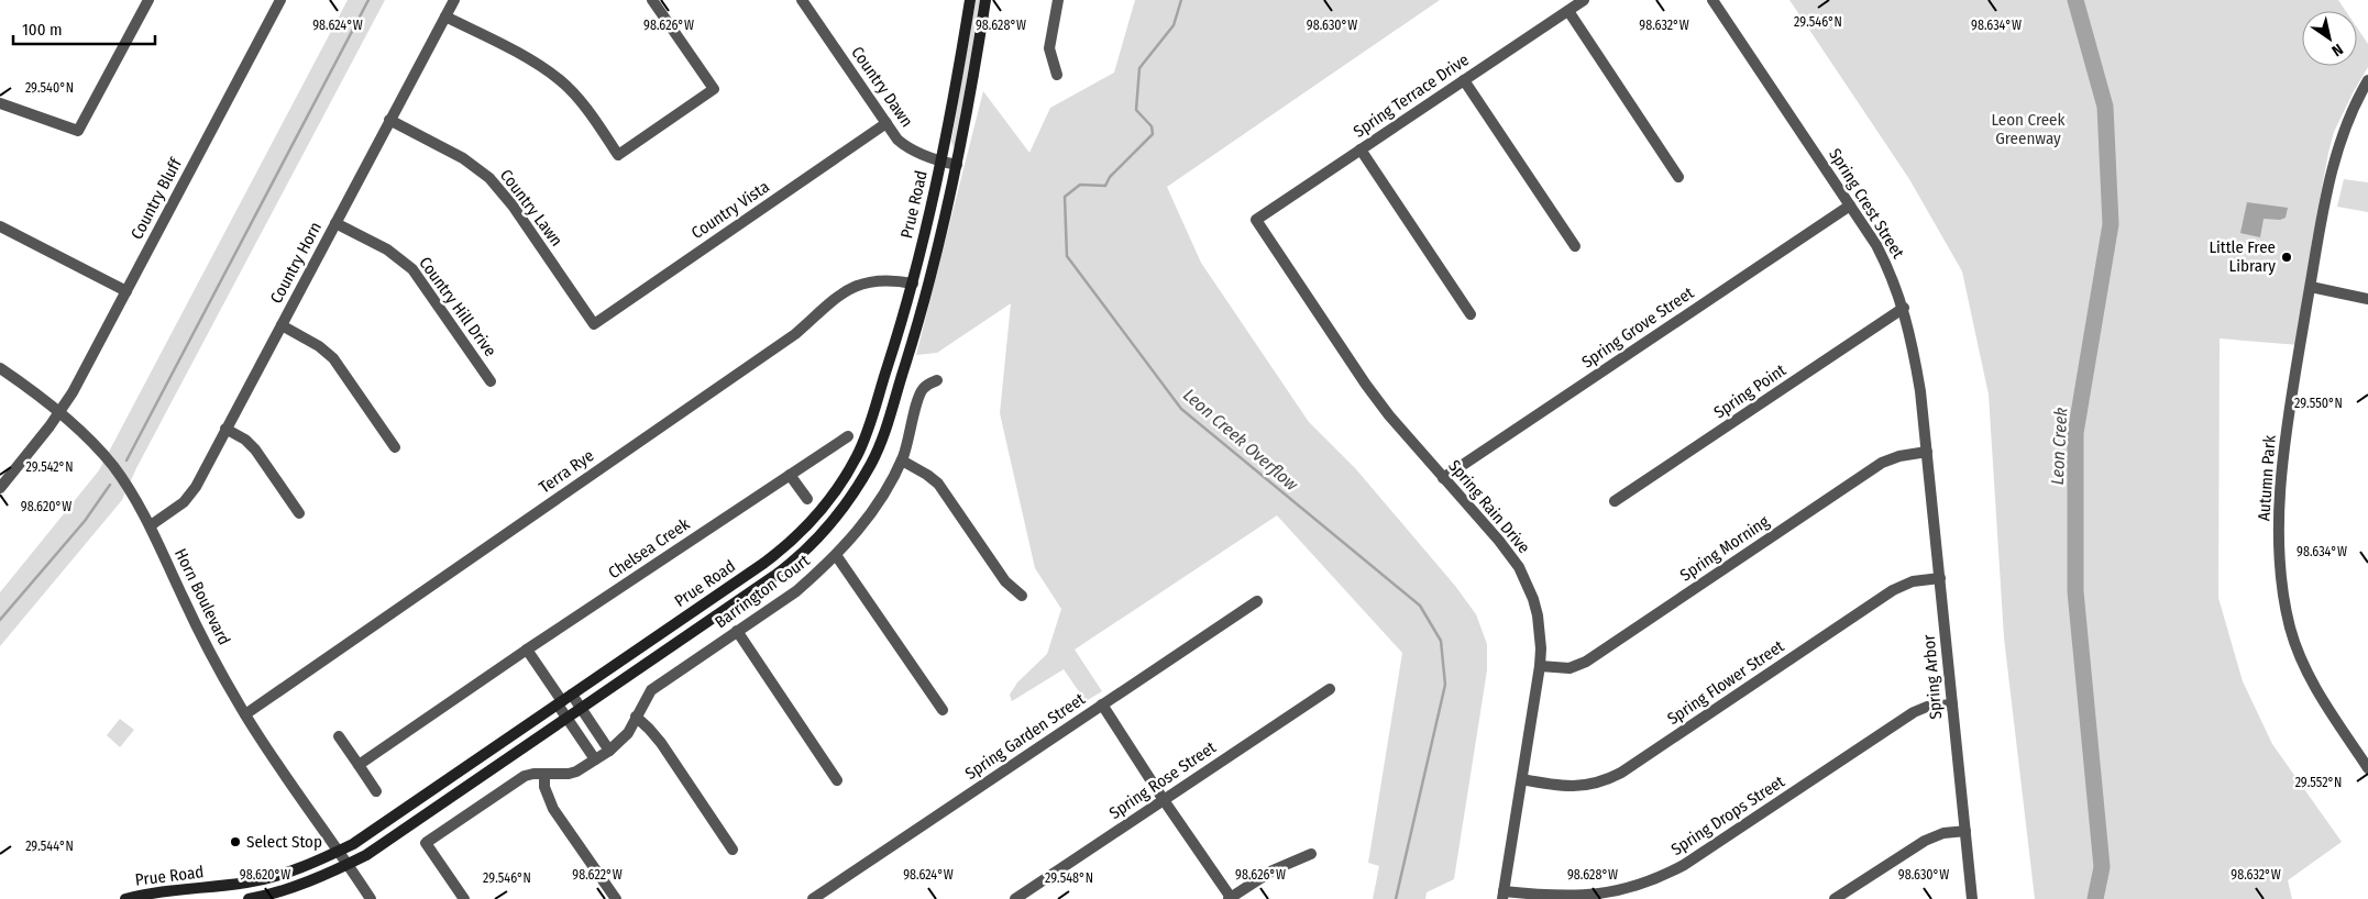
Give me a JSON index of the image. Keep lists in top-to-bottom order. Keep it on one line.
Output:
{"streets":{"main road":["Prue Road"],"street":["Country Dawn","Spring Terrace Drive","Country Bluff","Spring Crest Street","Country Lawn","Country Vista","Country Horn","Country Hill Drive","Spring Grove Street","Spring Point","Terra Rye","Autumn Park","Spring Rain Drive","Chelsea Creek","Spring Morning","Barrington Court","Horn Boulevard","Spring Arbor","Spring Flower Street","Spring Garden Street","Spring Rose Street","Spring Drops Street"]},"crossings":[["Country Dawn","Prue Road"],["Country Dawn","Country Vista"],["Spring Terrace Drive","Spring Rain Drive"],["Country Bluff","Horn Boulevard"],["Spring Crest Street","Spring Grove Street"],["Spring Crest Street","Spring Point"],["Spring Crest Street","Spring Morning"],["Spring Crest Street","Spring Arbor"],["Prue Road","Terra Rye"],["Prue Road","Horn Boulevard"],["Country Lawn","Country Vista"],["Country Lawn","Country Horn"],["Country Horn","Country Hill Drive"],["Country Horn","Horn Boulevard"],["Spring Grove Street","Spring Rain Drive"],["Terra Rye","Horn Boulevard"],["Spring Rain Drive","Spring Morning"],["Spring Rain Drive","Spring Flower Street"],["Spring Rain Drive","Spring Drops Street"],["Spring Morning","Spring Arbor"],["Spring Arbor","Spring Flower Street"],["Spring Arbor","Spring Drops Street"]],"water":["Leon Creek Overflow","Leon Creek"],"parks":["Leon Creek Greenway"],"places":["Little Free Library","Select Stop"],"scale_bar":"100 m","north":"bottom right","coordinates":["29.546°N","98.624°W","98.626°W","98.628°W","98.630°W","98.632°W","98.634°W","29.540°N","29.550°N","29.542°N","98.620°W","29.552°N","29.544°N","98.622°W","29.548°N"]}
